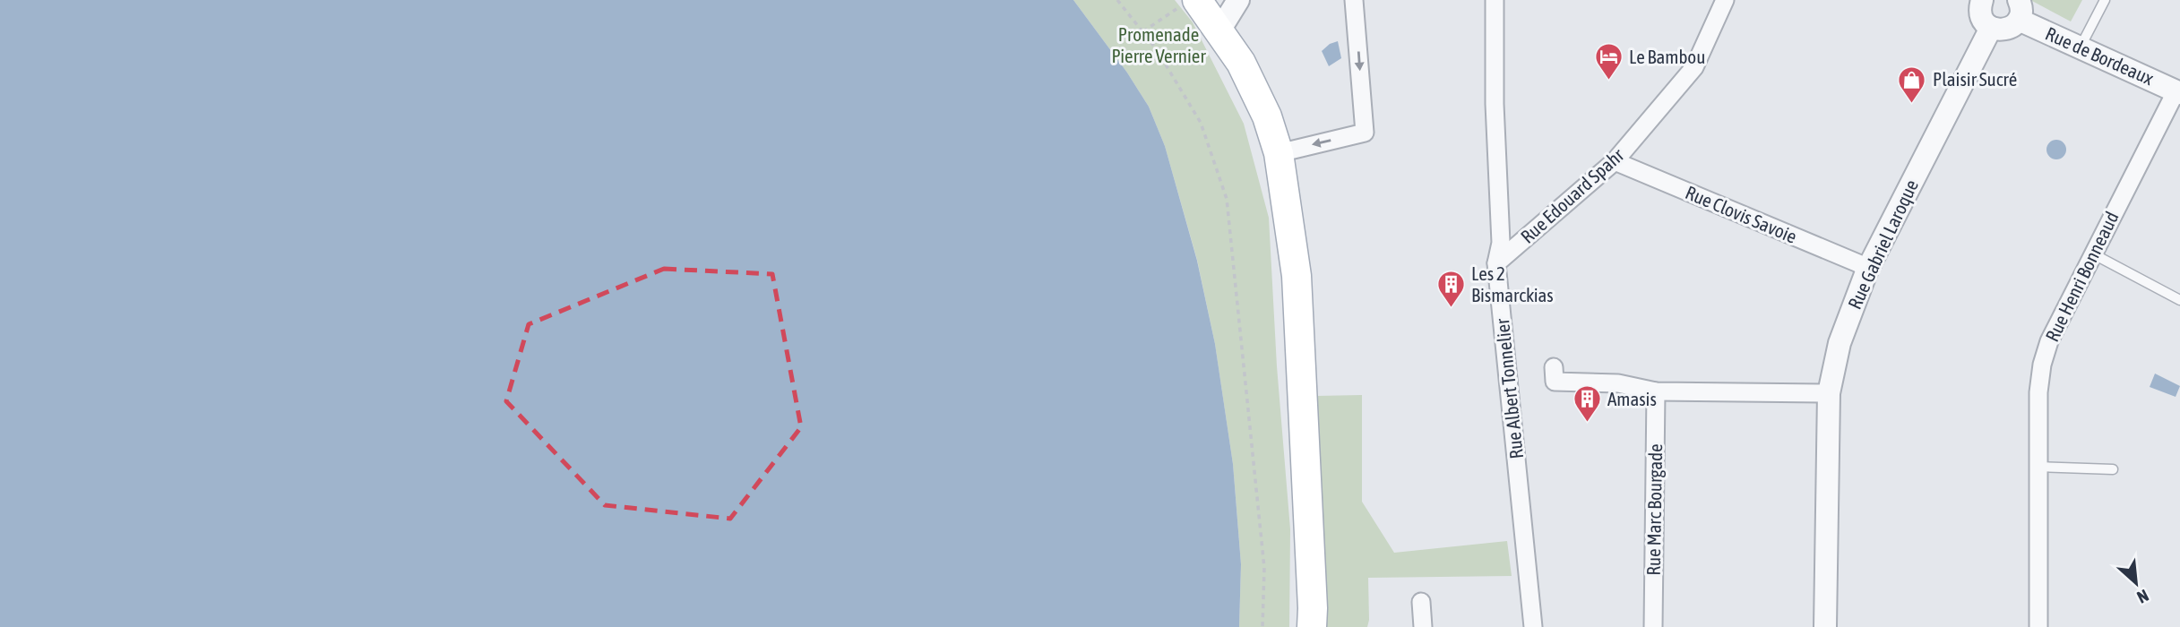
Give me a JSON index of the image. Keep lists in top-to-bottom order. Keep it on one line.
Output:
{"streets":{"street":["Rue de Bordeaux","Rue Edouard Spahr","Rue Clovis Savoie","Rue Gabriel Laroque","Rue Henri Bonneaud","Rue Albert Tonnelier","Rue Marc Bourgade"]},"crossings":[["Rue de Bordeaux","Rue Henri Bonneaud"],["Rue Edouard Spahr","Rue Clovis Savoie"],["Rue Edouard Spahr","Rue Albert Tonnelier"],["Rue Clovis Savoie","Rue Gabriel Laroque"]],"parks":["Promenade Pierre Vernier"],"places":{"hotel":["Le Bambou"],"shop":["Plaisir Sucré"],"building":["Les 2 Bismarckias","Amasis"]},"north":"bottom right"}
